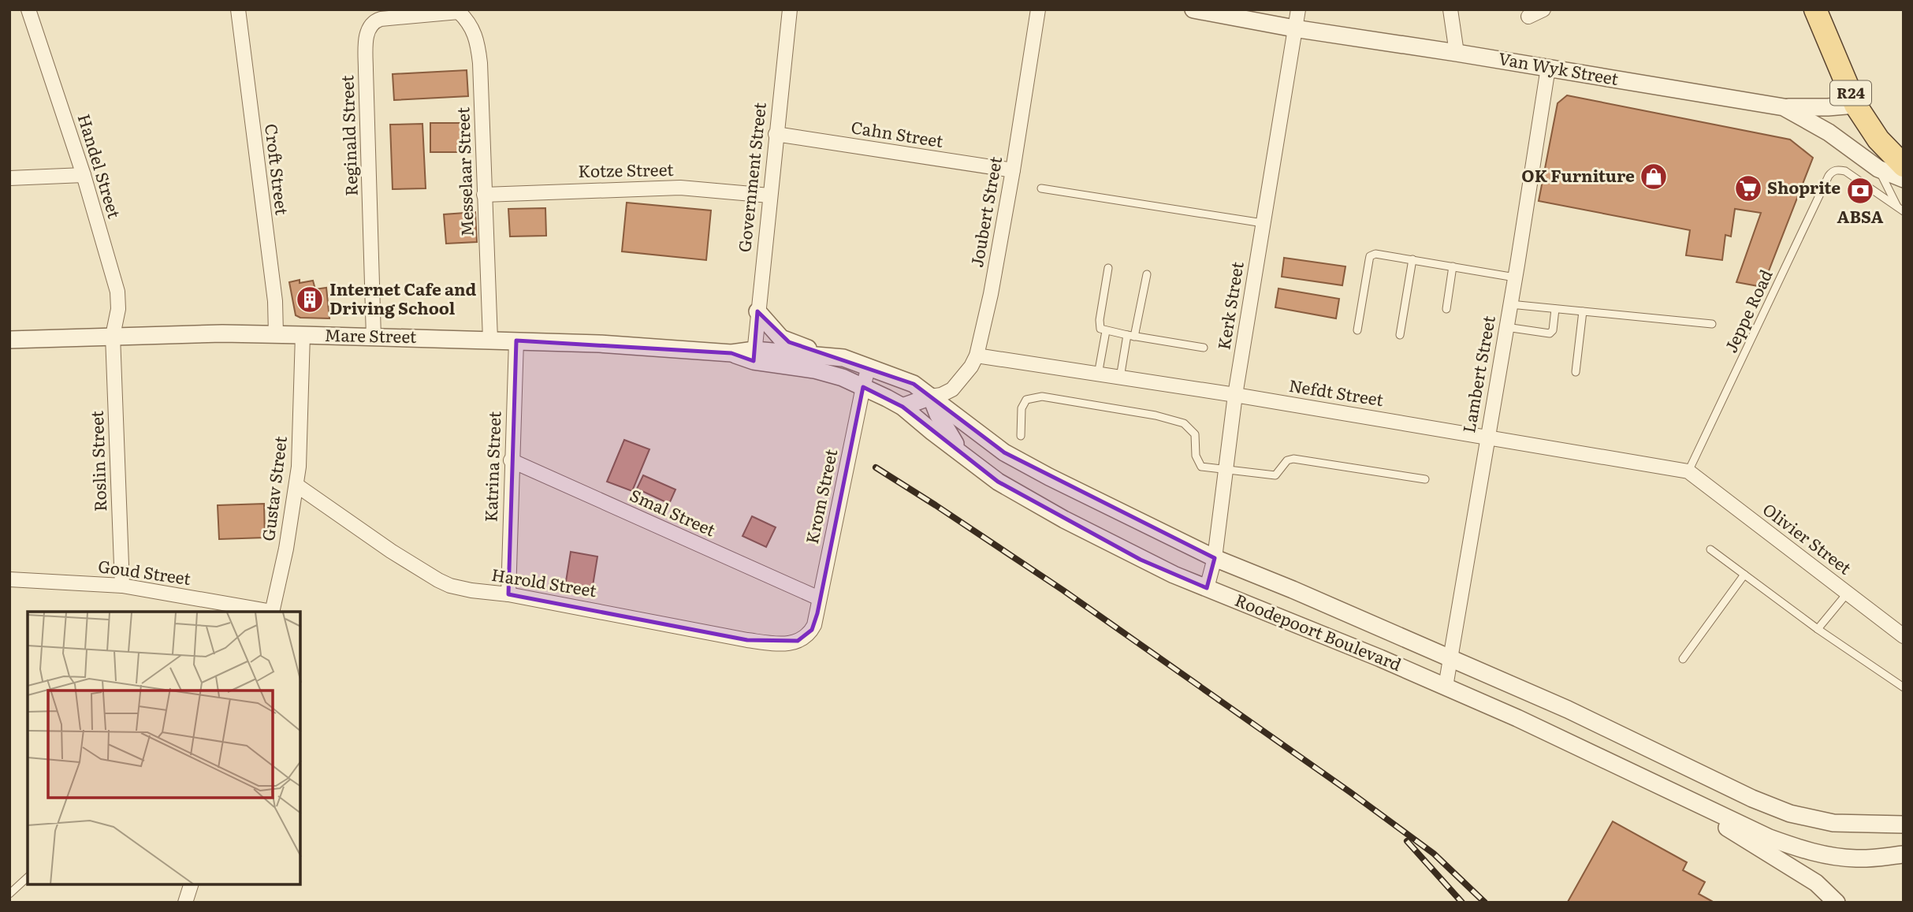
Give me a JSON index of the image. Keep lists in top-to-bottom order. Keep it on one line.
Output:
{"streets":{"main road":["R24"],"street":["Van Wyk Street","Cahn Street","Reginald Street","Handel Street","Croft Street","Kotze Street","Messelaar Street","Government Street","Joubert Street","Kerk Street","Mare Street","Lambert Street","Nefdt Street","Roslin Street","Katrina Street","Gustav Street","Krom Street","Smal Street","Olivier Street","Goud Street","Harold Street","Roodepoort Boulevard"],"lane":["Jeppe Road"]},"crossings":[["Van Wyk Street","Kerk Street"],["Van Wyk Street","Lambert Street"],["Cahn Street","Government Street"],["Cahn Street","Joubert Street"],["Reginald Street","Messelaar Street"],["Reginald Street","Mare Street"],["Handel Street","Mare Street"],["Handel Street","Roslin Street"],["Croft Street","Mare Street"],["Kotze Street","Messelaar Street"],["Kotze Street","Government Street"],["Messelaar Street","Mare Street"],["Government Street","Mare Street"],["Government Street","Roodepoort Boulevard"],["Joubert Street","Nefdt Street"],["Joubert Street","Roodepoort Boulevard"],["Kerk Street","Nefdt Street"],["Kerk Street","Roodepoort Boulevard"],["Jeppe Road","Nefdt Street"],["Jeppe Road","Olivier Street"],["Mare Street","Roslin Street"],["Mare Street","Katrina Street"],["Mare Street","Gustav Street"],["Mare Street","Roodepoort Boulevard"],["Lambert Street","Nefdt Street"],["Lambert Street","Roodepoort Boulevard"],["Nefdt Street","Olivier Street"],["Roslin Street","Goud Street"],["Katrina Street","Smal Street"],["Katrina Street","Harold Street"],["Gustav Street","Harold Street"],["Krom Street","Smal Street"],["Krom Street","Harold Street"],["Krom Street","Roodepoort Boulevard"]],"places":{"shop":["OK Furniture"],"supermarket":["Shoprite"],"bank":["ABSA"],"building":["Internet Cafe and Driving School"]}}
